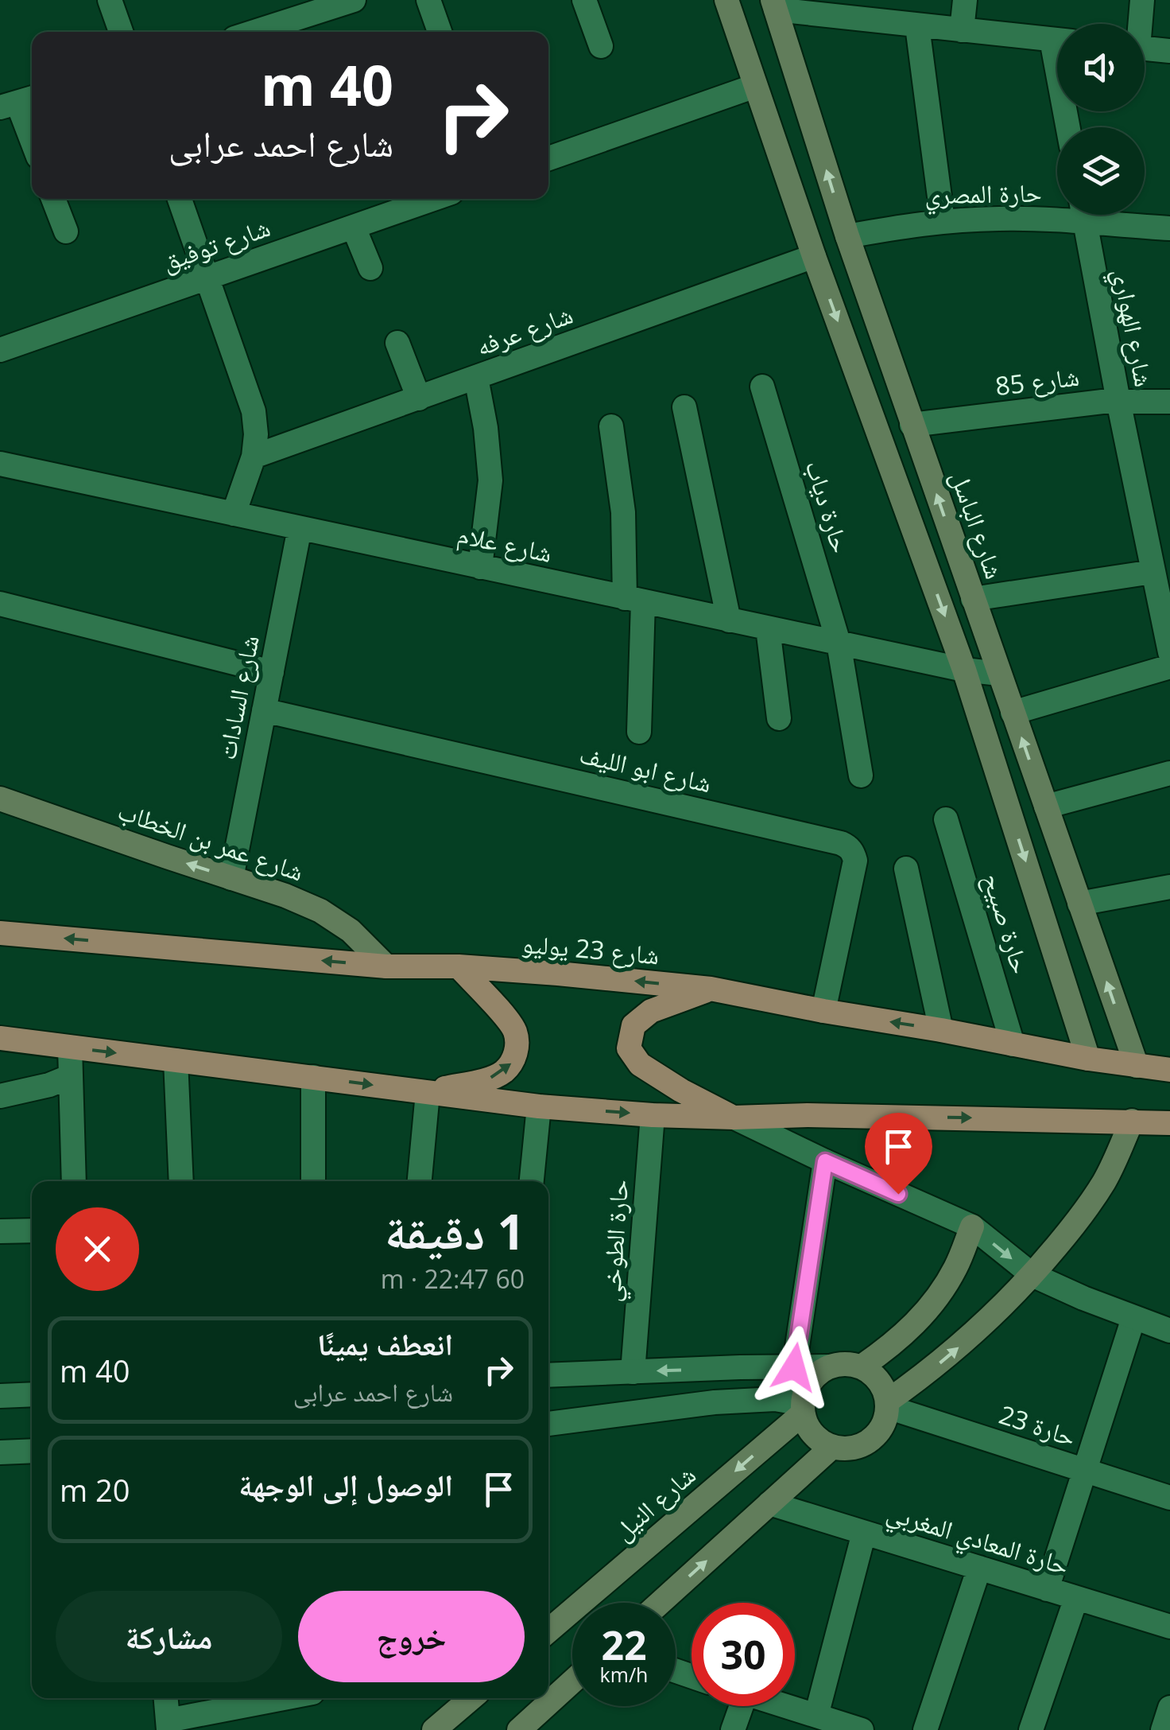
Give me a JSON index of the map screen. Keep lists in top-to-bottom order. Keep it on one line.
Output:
{"streets":{"main road":["شارع الباسل","شارع عمر بن الخطاب","شارع 23 يوليو","شارع النيل"],"street":["حارة المصري","شارع توفيق","شارع الهواري","شارع عرفه","شارع 85","حارة دياب","شارع علام","شارع السادات","شارع ابو الليف","حارة صبيح","حارة الطوخي","حارة 23","حارة المعادي المغربي"]},"crossings":[["حارة المصري","شارع الباسل"],["شارع الهواري","شارع 85"],["شارع 85","شارع الباسل"],["حارة دياب","شارع علام"],["شارع الباسل","شارع علام"],["شارع الباسل","شارع 23 يوليو"],["شارع علام","شارع السادات"],["شارع السادات","شارع ابو الليف"],["شارع السادات","شارع عمر بن الخطاب"],["شارع ابو الليف","شارع 23 يوليو"],["شارع عمر بن الخطاب","شارع 23 يوليو"],["حارة صبيح","شارع 23 يوليو"],["حارة 23","شارع النيل"]],"page":{"turn":["40 m","شارع احمد عرابى"],"heading":["1 دقيقة","60 m · 22:47"],"list":[{"name":"انعطف يمينًا","note":"شارع احمد عرابى","value":"40 m"},{"name":"الوصول إلى الوجهة","value":"20 m"}],"buttons":["خروج","مشاركة"],"speed":"22 km/h","limit":"30"}}
